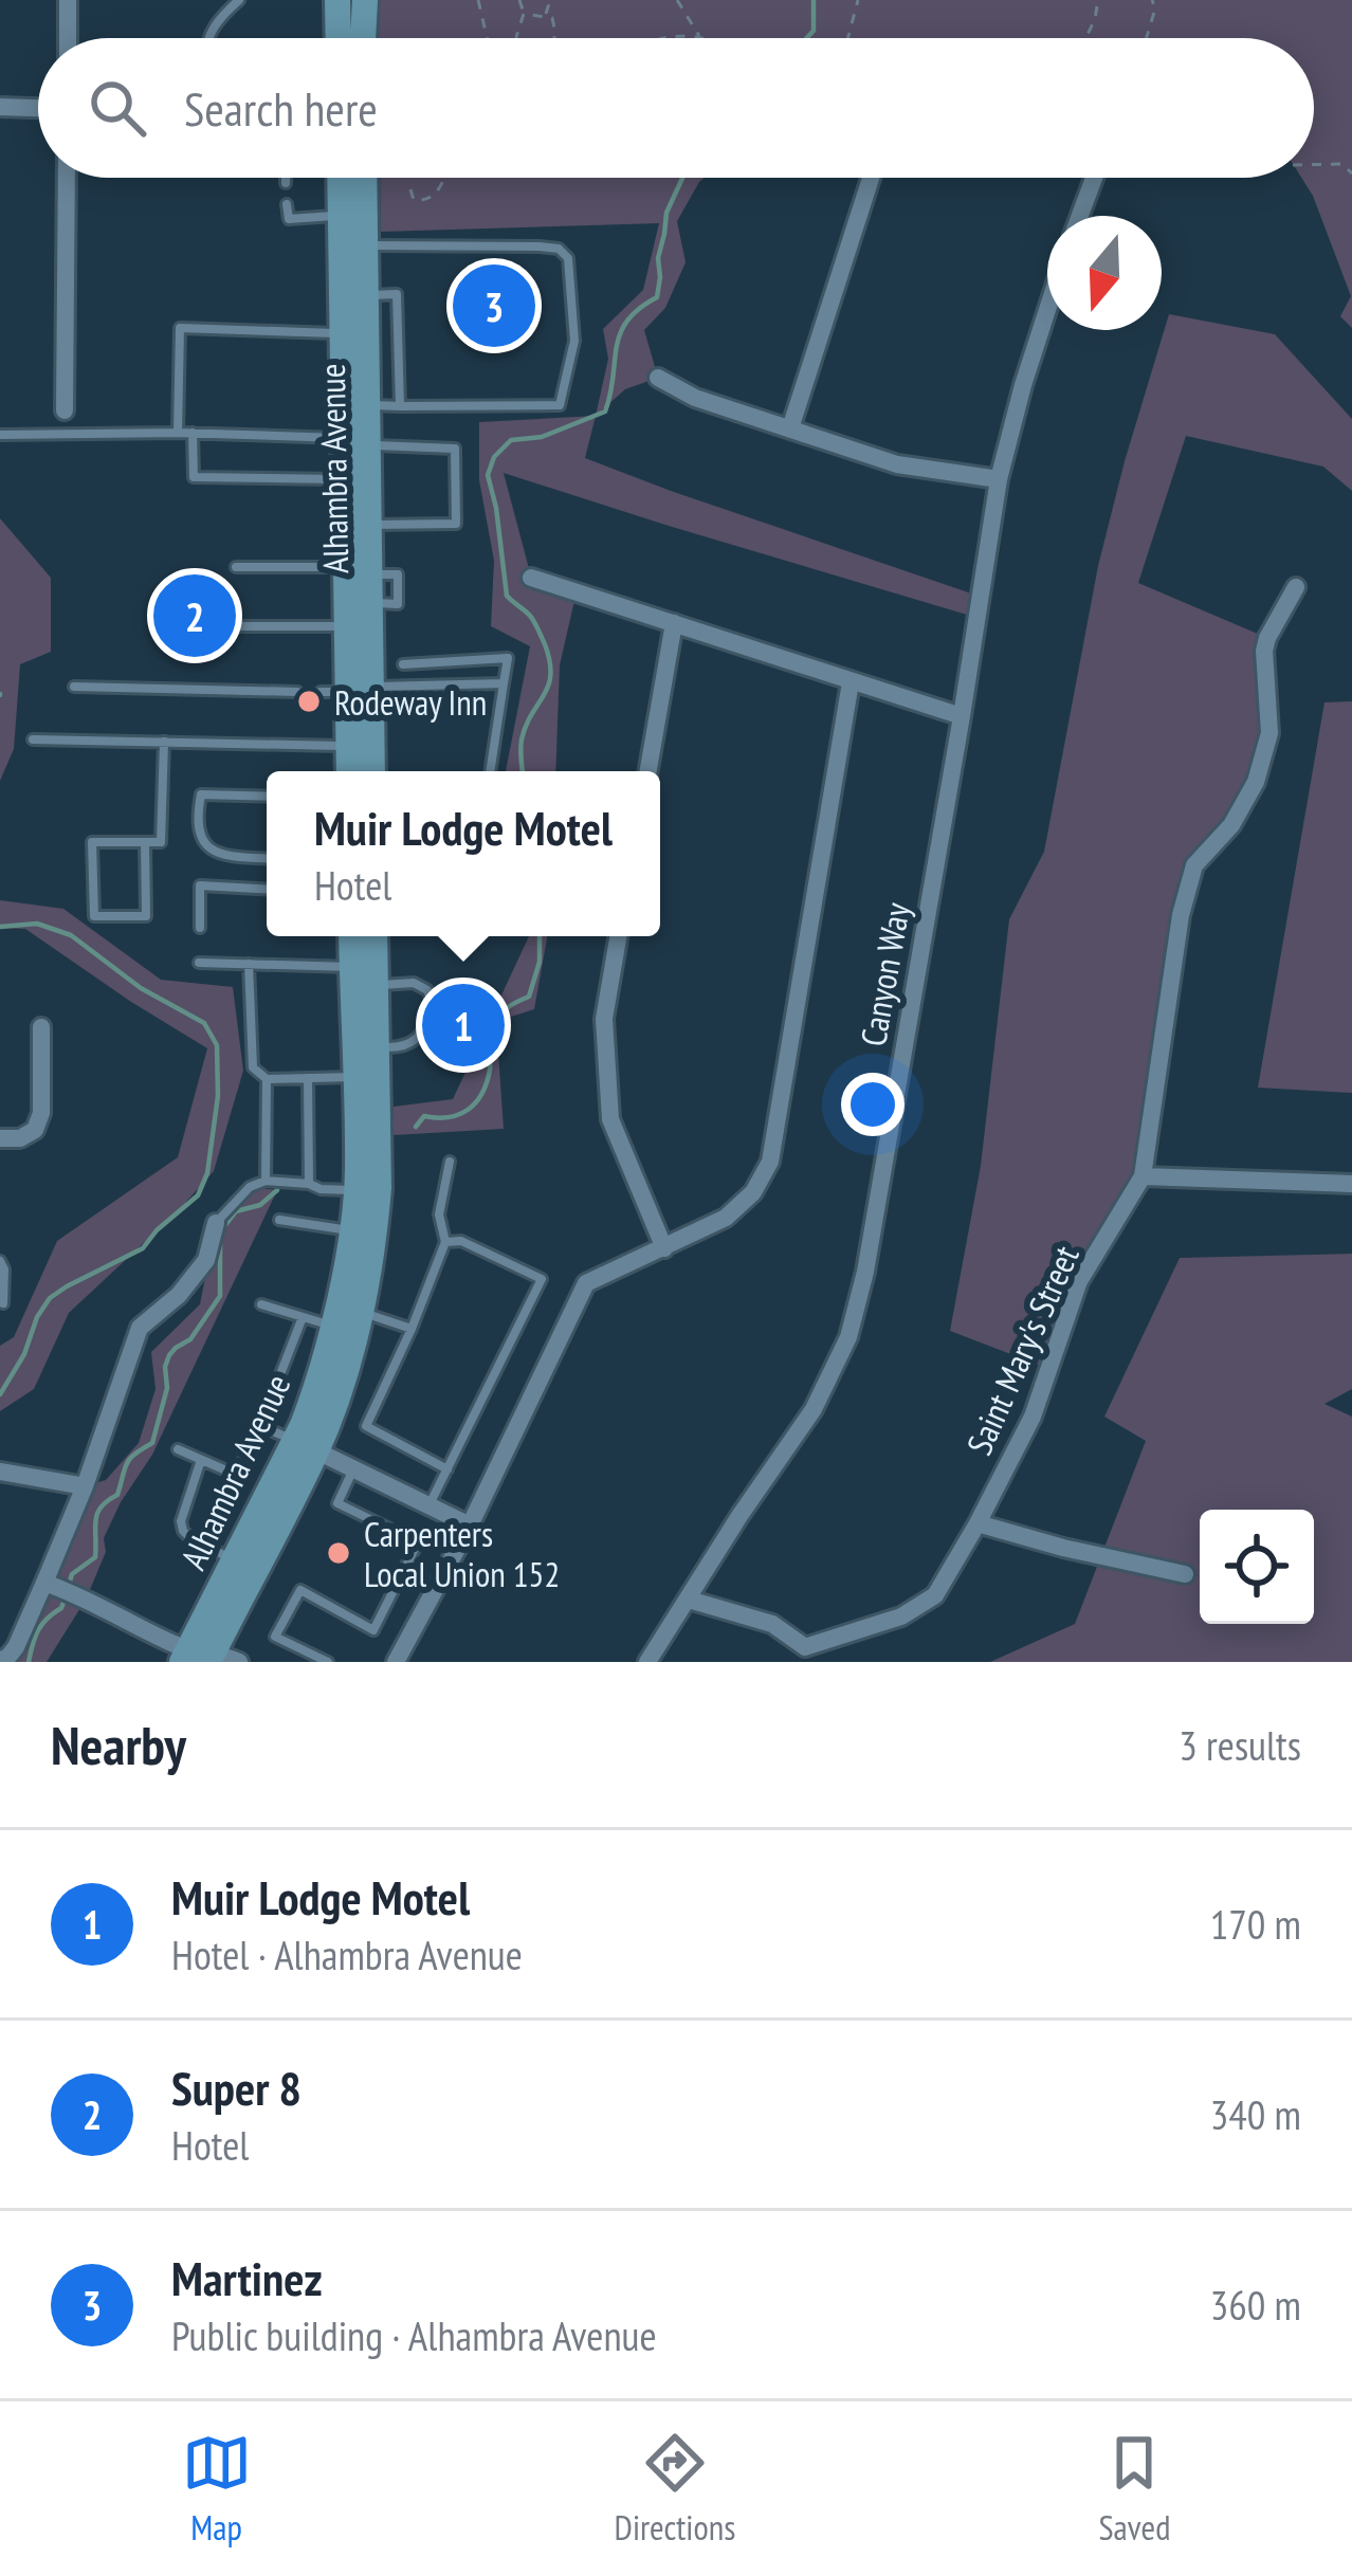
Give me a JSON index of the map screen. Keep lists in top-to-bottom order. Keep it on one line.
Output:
{"streets":{"main road":["Alhambra Avenue"],"street":["Canyon Way","Saint Mary's Street"]},"crossings":[["Canyon Way","Saint Mary's Street"]],"places":["Rodeway Inn","Carpenters Local Union 152"],"north":"bottom","page":{"search":"Search here","pins":["3","2","1"],"popup":["Muir Lodge Motel","Hotel"],"heading":["Nearby","3 results"],"list":[{"mark":"1","name":"Muir Lodge Motel","note":"Hotel · Alhambra Avenue","value":"170 m"},{"mark":"2","name":"Super 8","note":"Hotel","value":"340 m"},{"mark":"3","name":"Martinez","note":"Public building · Alhambra Avenue","value":"360 m"}],"nav":["Map","Directions","Saved"]}}
